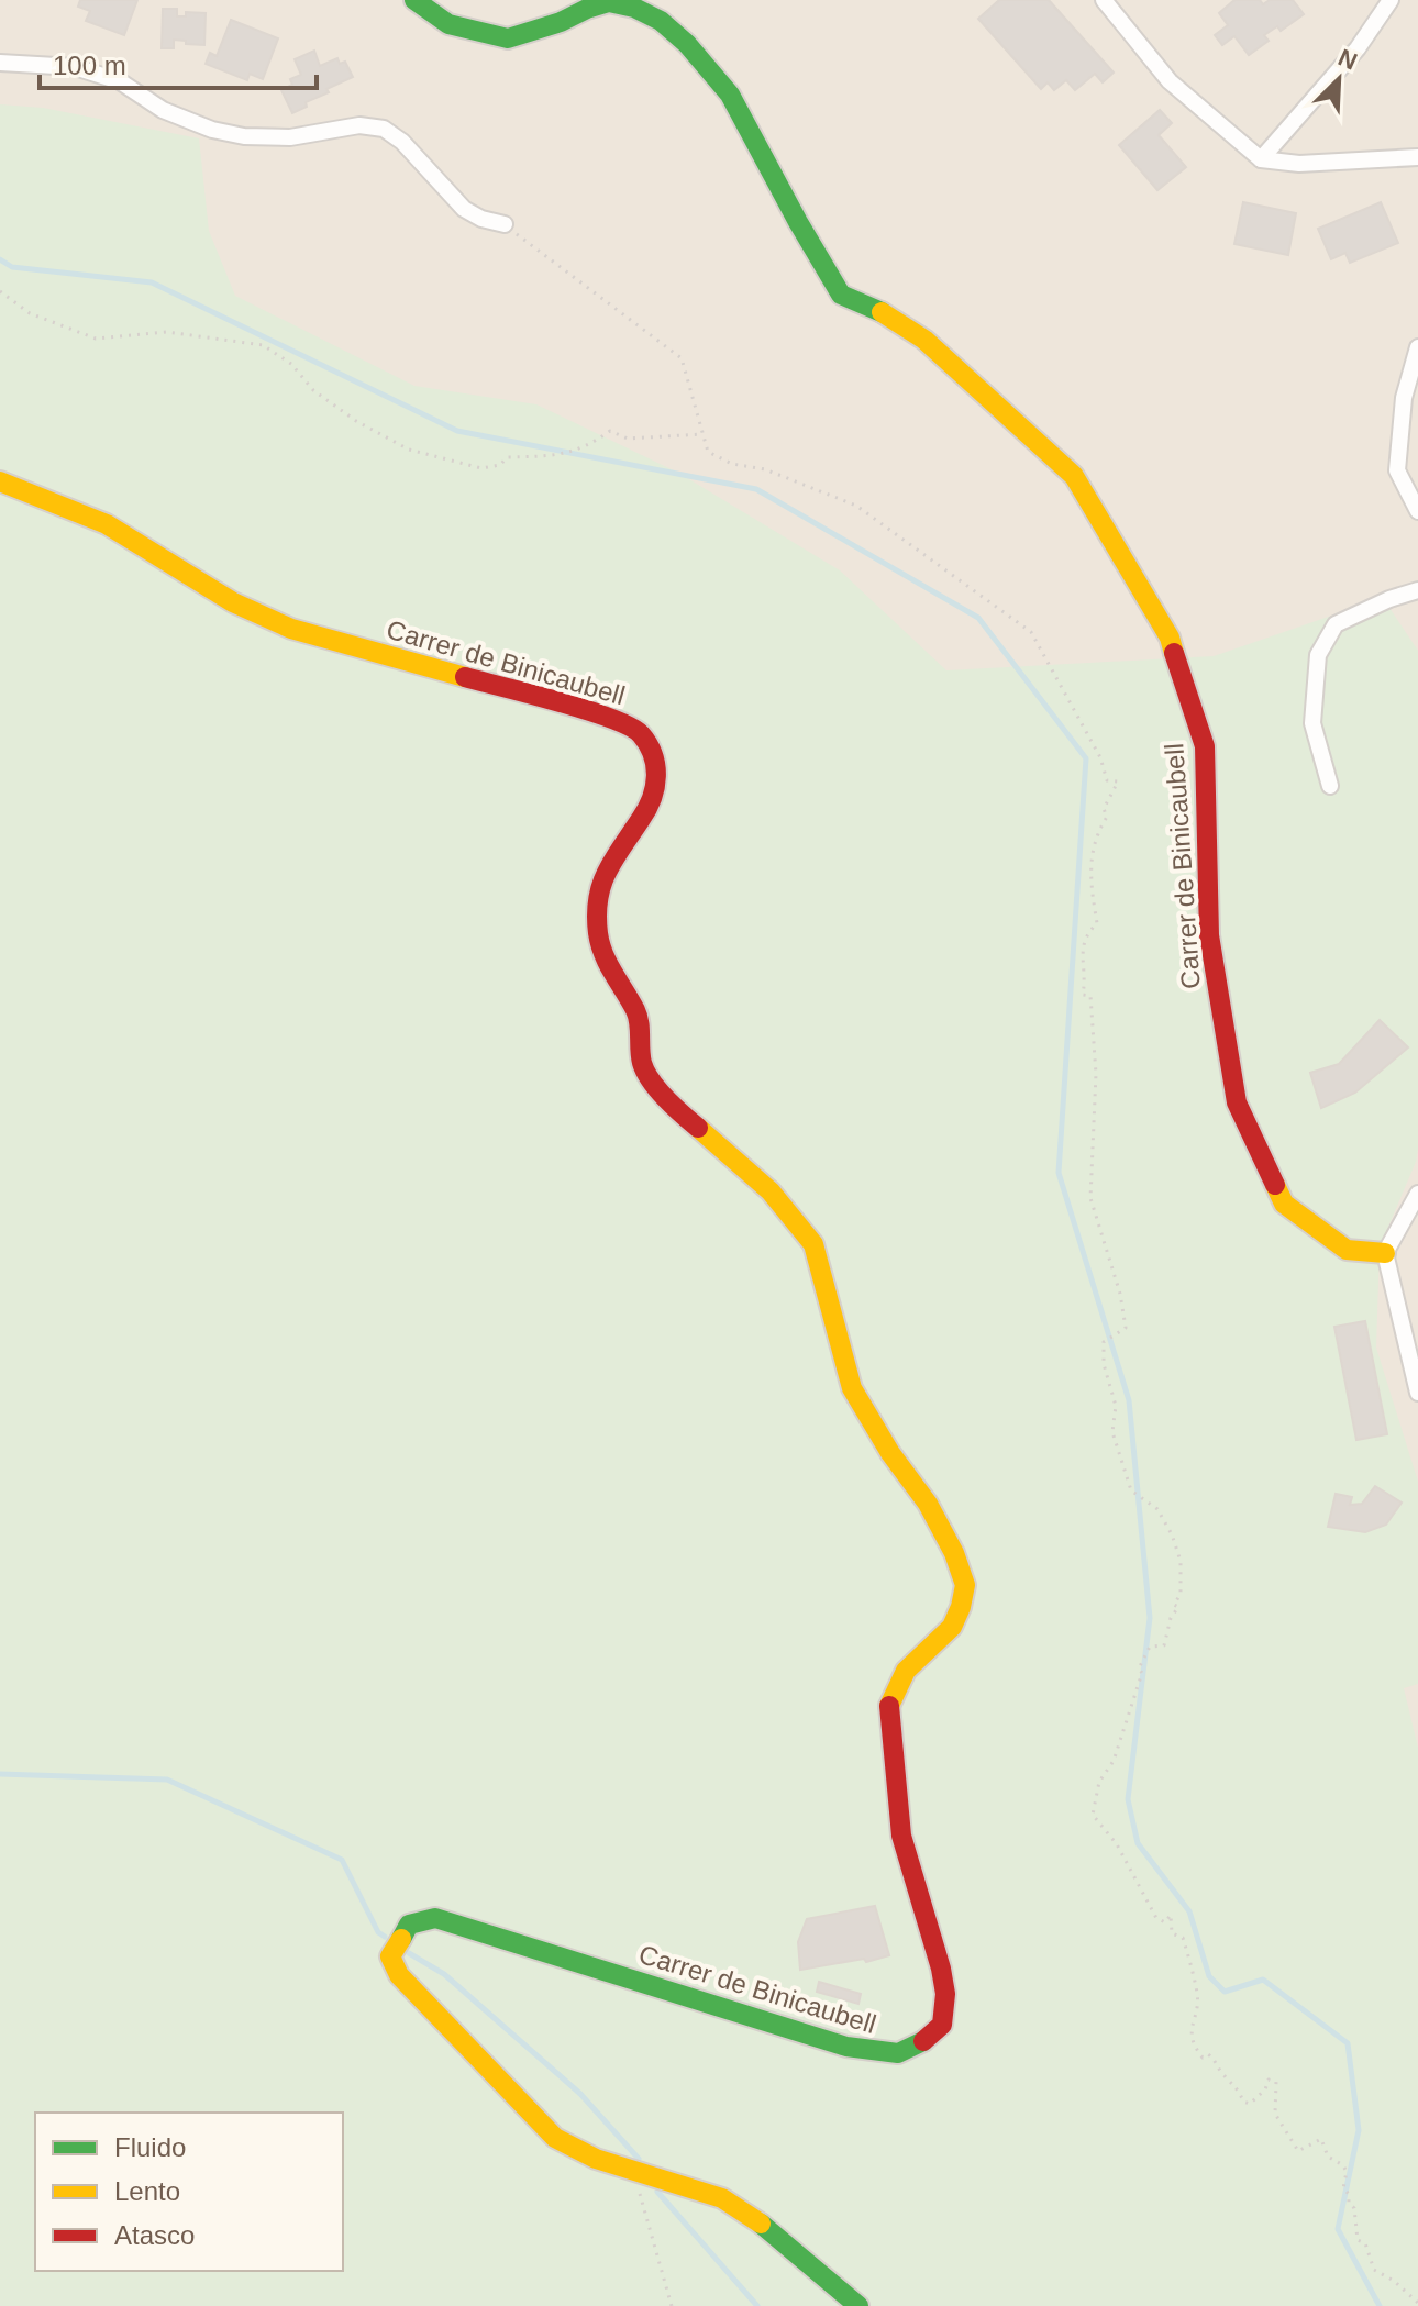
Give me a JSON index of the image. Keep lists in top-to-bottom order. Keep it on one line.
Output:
{"streets":{"street":["Carrer de Binicaubell"]},"legend":["Fluido","Lento","Atasco"],"scale_bar":"100 m","north":"top right"}
